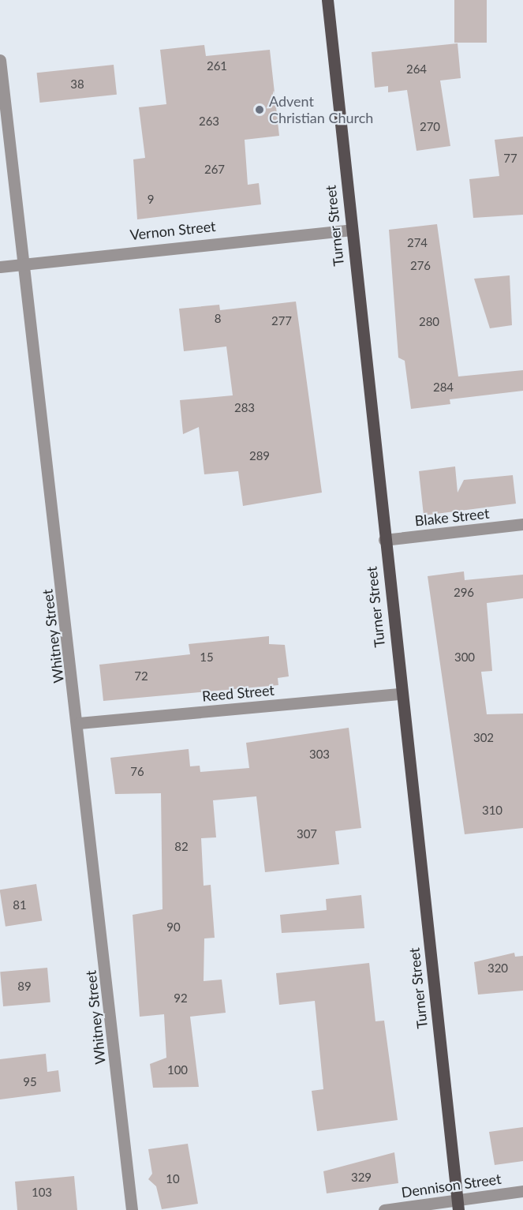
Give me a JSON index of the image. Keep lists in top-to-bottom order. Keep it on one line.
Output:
{"streets":{"main road":["Turner Street"],"street":["Vernon Street","Blake Street","Whitney Street","Reed Street","Dennison Street"]},"crossings":[["Turner Street","Vernon Street"],["Turner Street","Blake Street"],["Turner Street","Reed Street"],["Turner Street","Dennison Street"],["Vernon Street","Whitney Street"],["Whitney Street","Reed Street"]],"places":["Advent Christian Church"],"house_numbers":["261","264","38","263","270","77","267","9","274","276","8","277","280","284","283","289","296","15","300","72","302","303","76","310","307","82","81","90","320","89","92","100","95","329","10","103"]}
